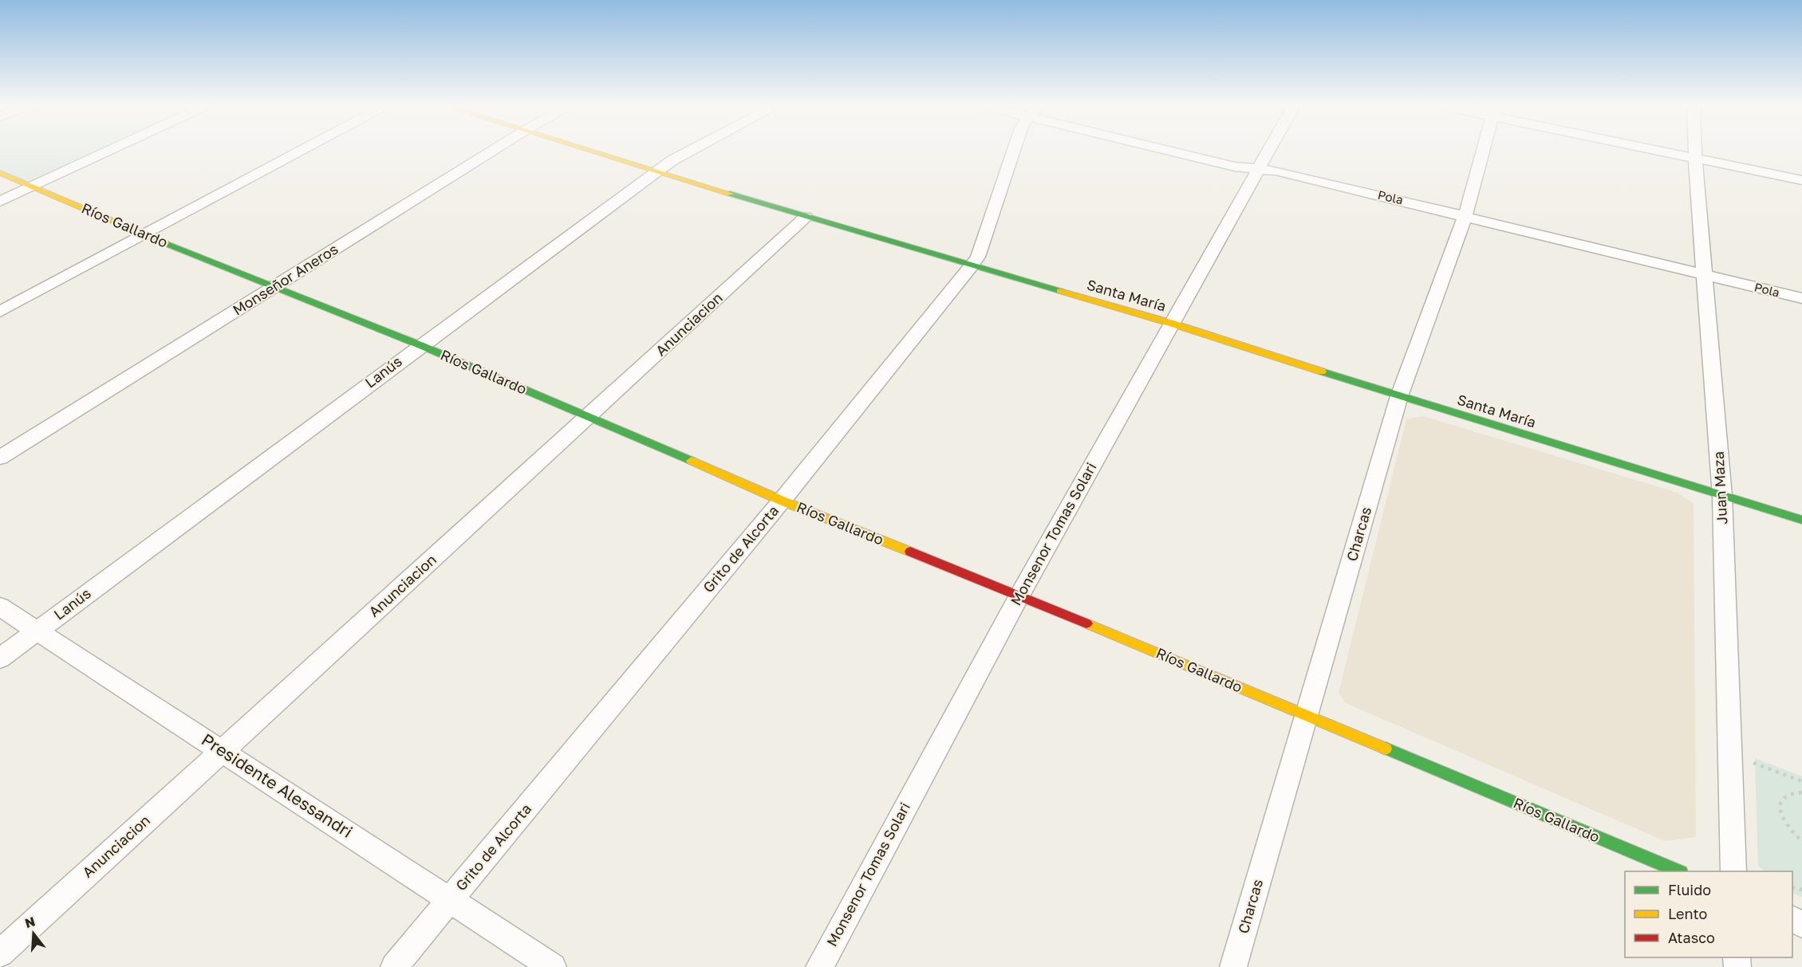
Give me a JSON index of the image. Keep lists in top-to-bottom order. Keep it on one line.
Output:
{"streets":{"street":["Pola","Ríos Gallardo","Monseñor Aneros","Santa María","Anunciacion","Lanús","Juan Maza","Monsenor Tomas Solari","Charcas","Grito de Alcorta","Presidente Alessandri"]},"crossings":[["Pola","Juan Maza"],["Pola","Monsenor Tomas Solari"],["Pola","Charcas"],["Ríos Gallardo","Monseñor Aneros"],["Ríos Gallardo","Anunciacion"],["Ríos Gallardo","Lanús"],["Ríos Gallardo","Monsenor Tomas Solari"],["Ríos Gallardo","Charcas"],["Ríos Gallardo","Grito de Alcorta"],["Santa María","Anunciacion"],["Santa María","Lanús"],["Santa María","Juan Maza"],["Santa María","Monsenor Tomas Solari"],["Santa María","Charcas"],["Santa María","Grito de Alcorta"],["Anunciacion","Presidente Alessandri"],["Lanús","Presidente Alessandri"],["Grito de Alcorta","Presidente Alessandri"]],"legend":["Fluido","Lento","Atasco"],"north":"top"}
